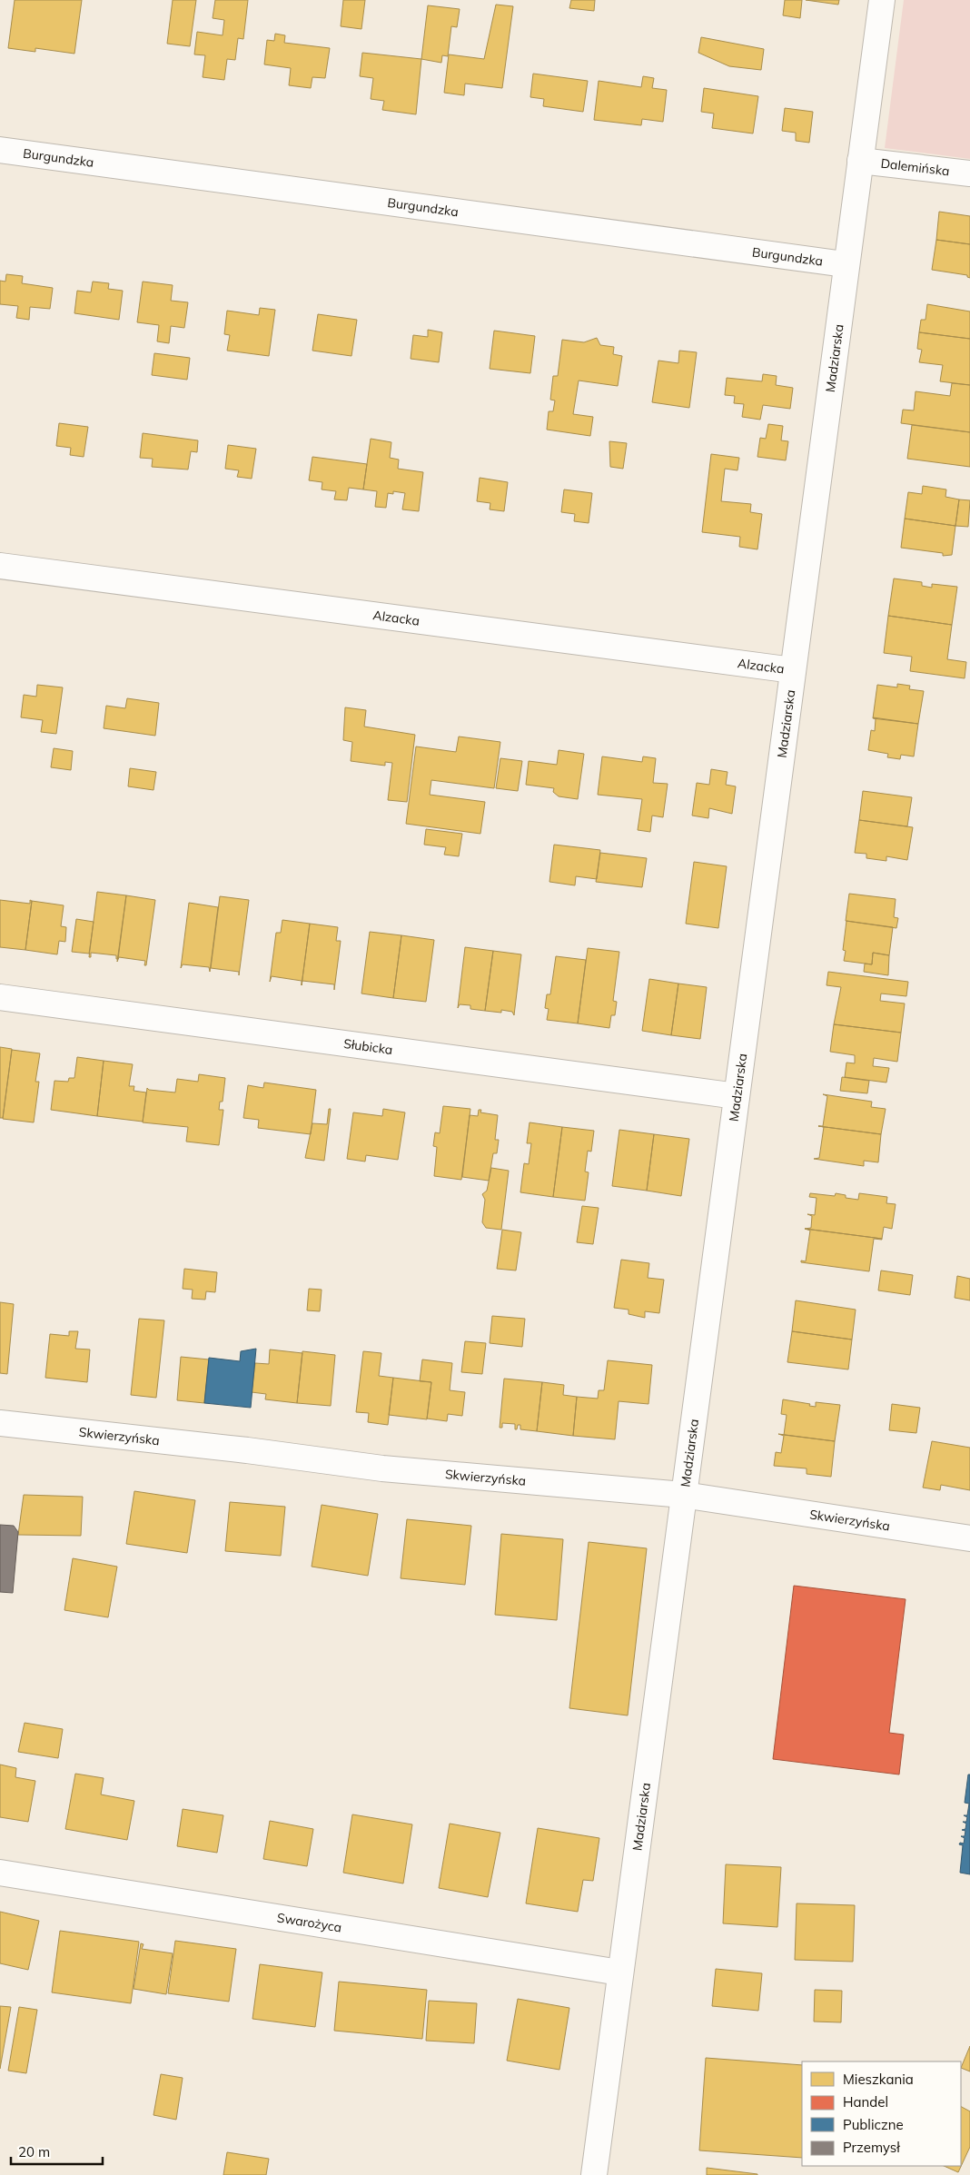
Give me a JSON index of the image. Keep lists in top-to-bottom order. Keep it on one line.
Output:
{"streets":{"street":["Burgundzka","Dalemińska","Madziarska","Alzacka","Słubicka","Skwierzyńska","Swarożyca"]},"crossings":[["Burgundzka","Madziarska"],["Dalemińska","Madziarska"],["Madziarska","Alzacka"],["Madziarska","Słubicka"],["Madziarska","Skwierzyńska"],["Madziarska","Swarożyca"]],"legend":["Mieszkania","Handel","Publiczne","Przemysł"],"scale_bar":"20 m"}
